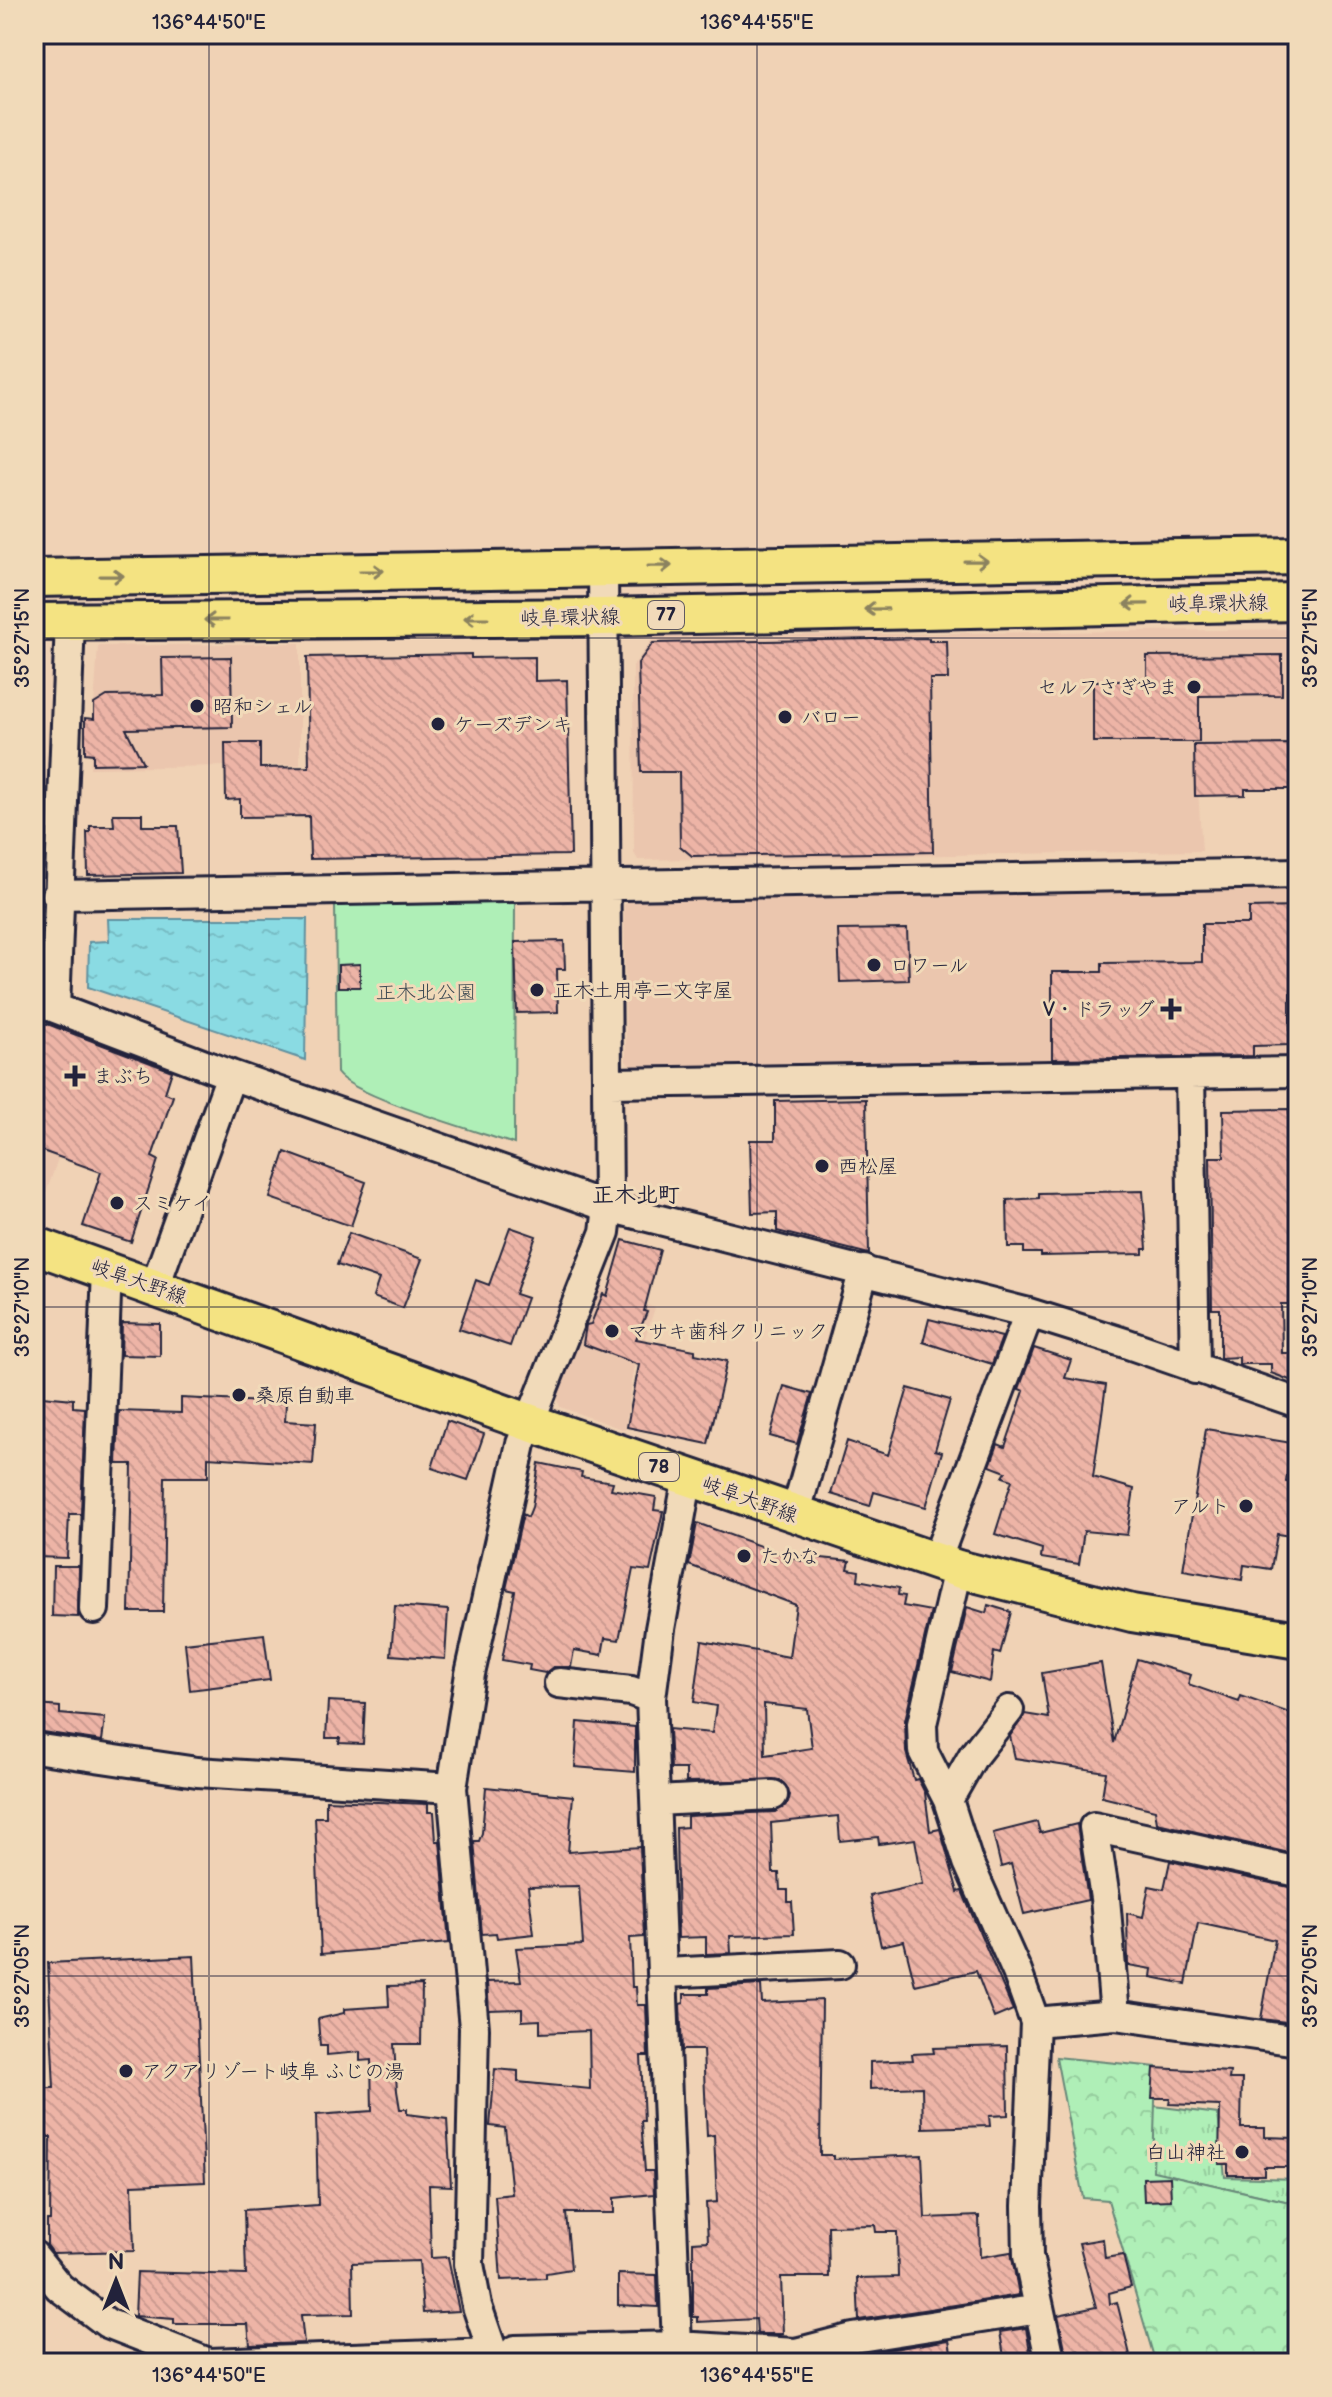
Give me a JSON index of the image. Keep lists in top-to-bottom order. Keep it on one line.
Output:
{"streets":{"main road":["岐阜環状線","77","岐阜大野線","78"]},"districts":["正木北町"],"parks":["正木北公園"],"places":{"other":["セルフさぎやま","昭和シェル","バロー","ケーズデンキ","ロワール","正木土用亭二文字屋","西松屋","スミケイ","マサキ歯科クリニック","桑原自動車","アルト","たかな","アクアリゾート岐阜 ふじの湯","白山神社"],"health":["V・ドラッグ","まぶち"]},"north":"top","coordinates":["136°44'50\"E","136°44'55\"E","35°27'15\"N","35°27'10\"N","35°27'05\"N"]}
